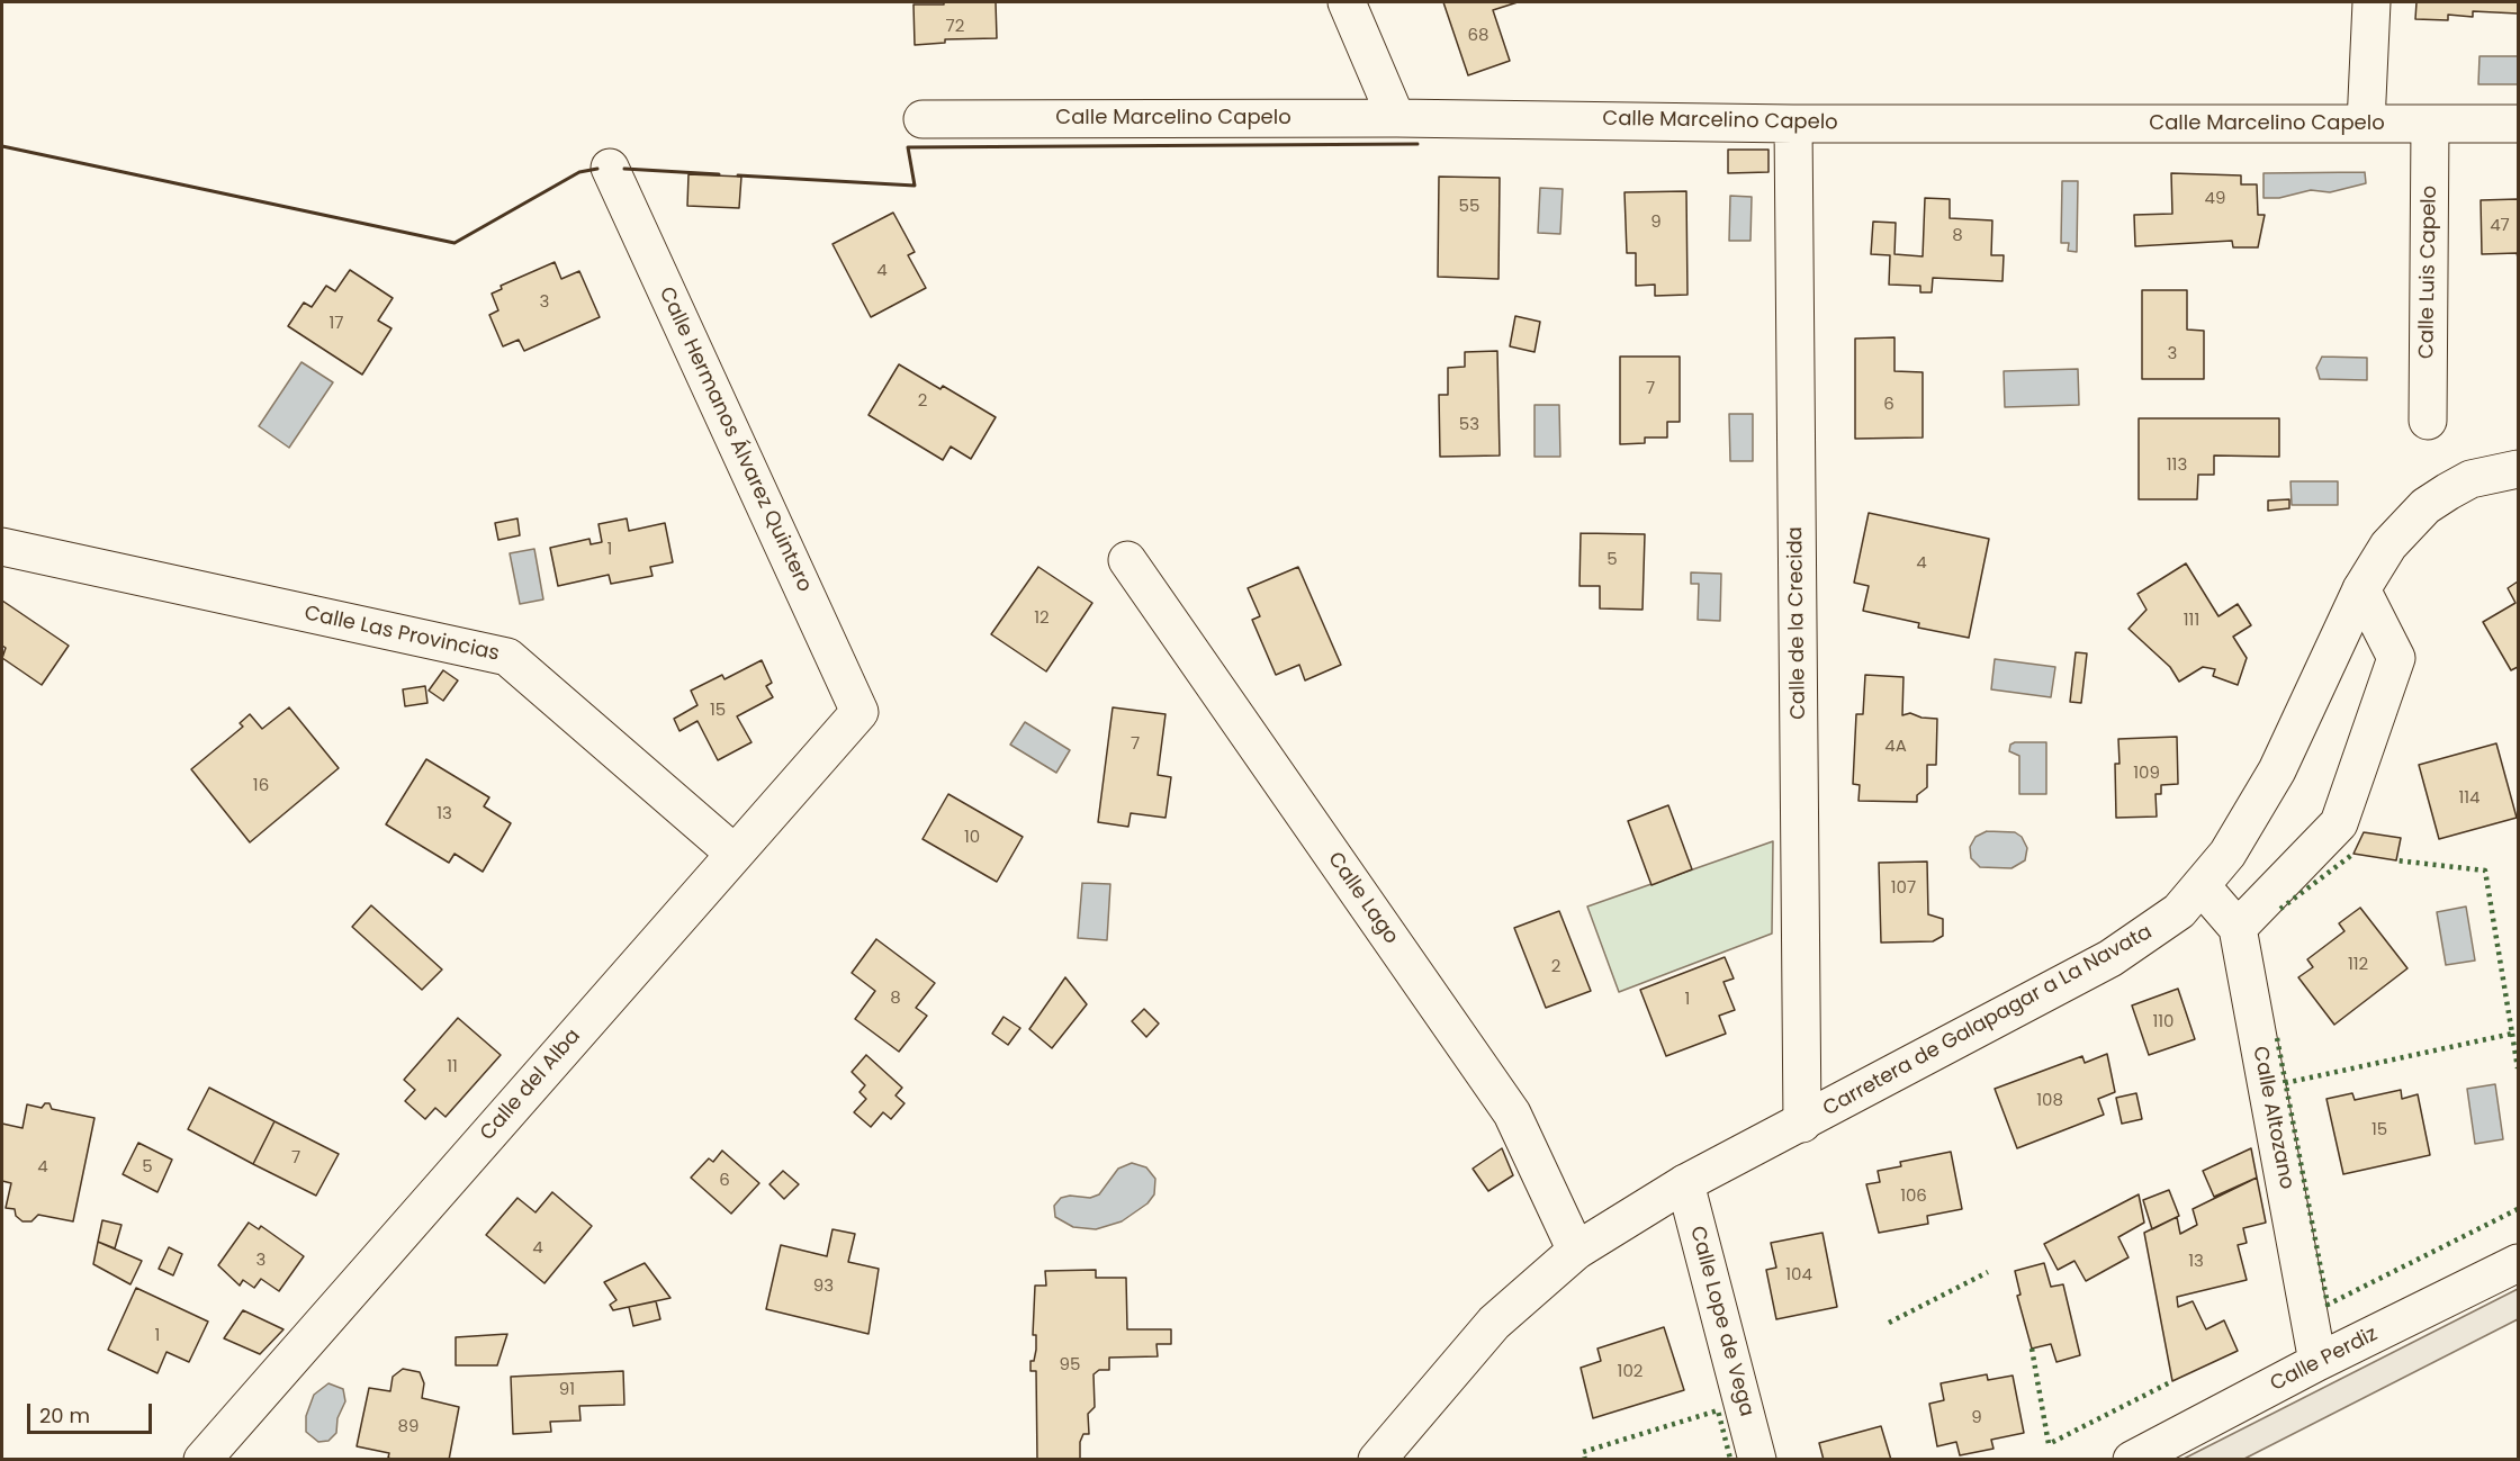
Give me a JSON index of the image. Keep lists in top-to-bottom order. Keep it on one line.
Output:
{"streets":{"street":["Calle Marcelino Capelo","Calle Luis Capelo","Calle Hermanos Álvarez Quintero","Calle de la Crecida","Calle Las Provincias","Calle Lago","Carretera de Galapagar a La Navata","Calle del Alba","Calle Altozano","Calle Lope de Vega","Calle Perdiz"]},"crossings":[["Calle Marcelino Capelo","Calle Luis Capelo"],["Calle Marcelino Capelo","Calle de la Crecida"],["Calle Hermanos Álvarez Quintero","Calle del Alba"],["Calle de la Crecida","Carretera de Galapagar a La Navata"],["Calle Las Provincias","Calle del Alba"],["Calle Lago","Carretera de Galapagar a La Navata"],["Carretera de Galapagar a La Navata","Calle Lope de Vega"],["Calle Altozano","Calle Perdiz"]],"house_numbers":["72","68","49","55","9","47","8","4","3","17","3","7","2","6","53","113","1","5","4","12","111","15","7","4A","109","16","114","13","10","107","112","2","8","1","110","11","108","15","7","4","5","6","106","4","3","13","104","93","1","95","102","91","9","89"],"scale_bar":"20 m"}
